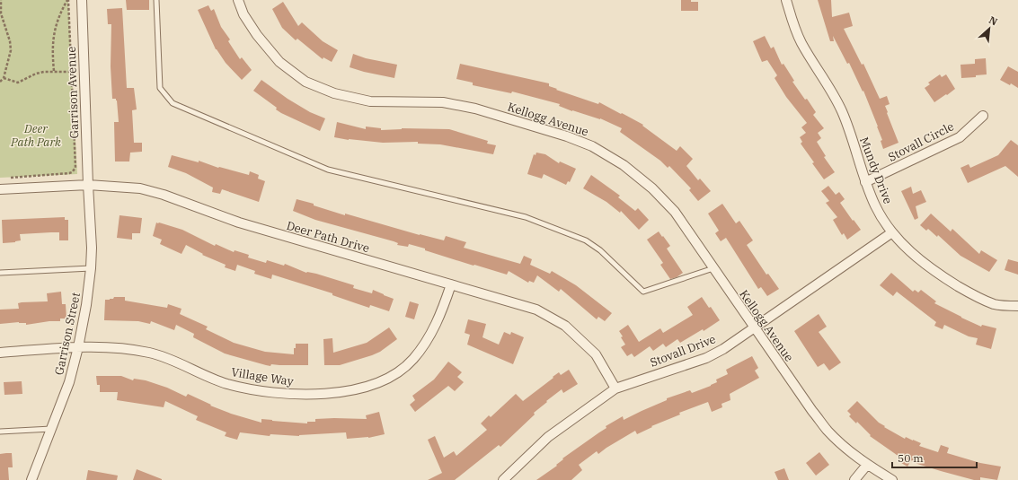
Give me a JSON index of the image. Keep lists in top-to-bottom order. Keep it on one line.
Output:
{"streets":{"street":["Garrison Avenue","Kellogg Avenue","Stovall Circle","Mundy Drive","Deer Path Drive","Garrison Street","Stovall Drive","Village Way"]},"crossings":[["Garrison Avenue","Deer Path Drive"],["Garrison Avenue","Garrison Street"],["Kellogg Avenue","Stovall Drive"],["Stovall Circle","Mundy Drive"],["Mundy Drive","Stovall Drive"],["Deer Path Drive","Garrison Street"],["Deer Path Drive","Stovall Drive"],["Deer Path Drive","Village Way"],["Garrison Street","Village Way"]],"parks":["Deer Path Park"],"scale_bar":"50 m","north":"top right"}
